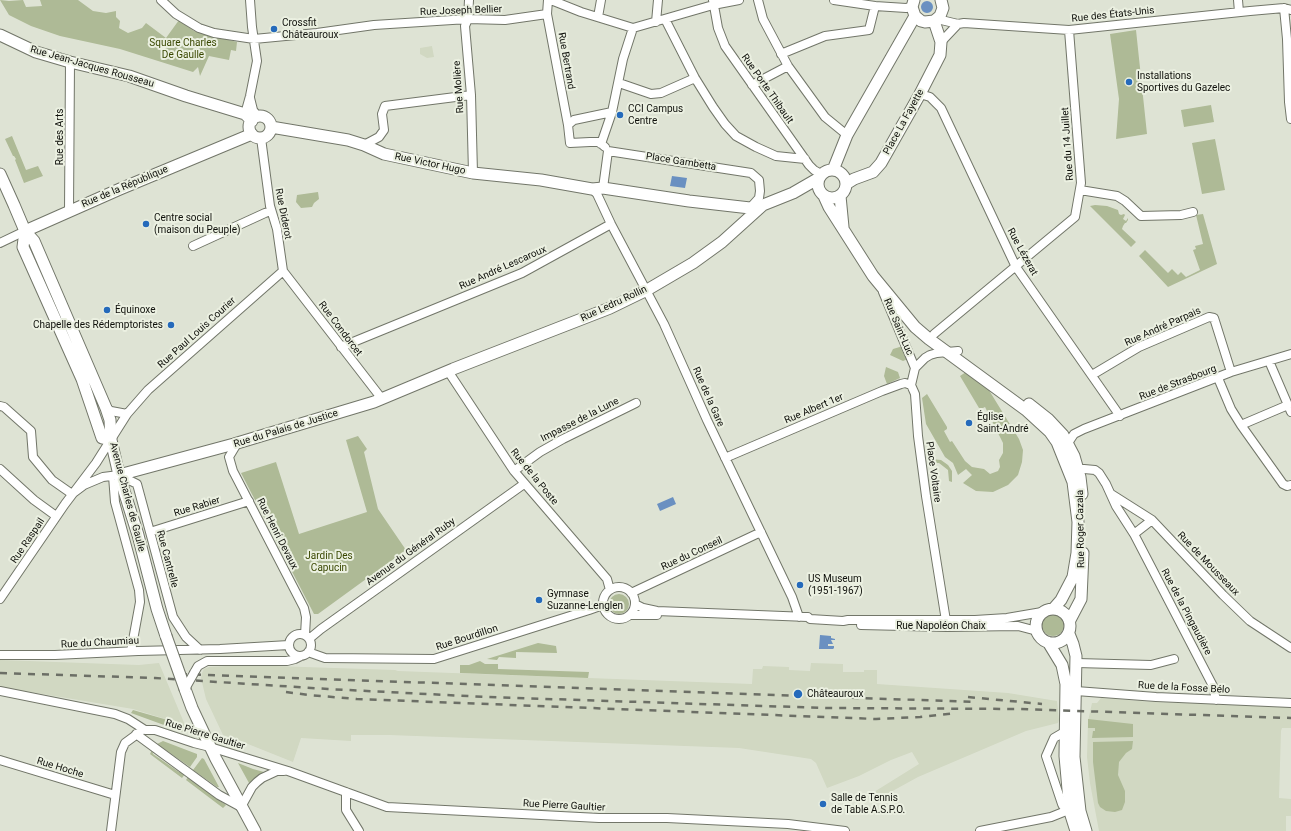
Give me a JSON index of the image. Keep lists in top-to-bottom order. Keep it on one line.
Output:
{"streets":{"main road":["Rue Jean-Jacques Rousseau","Place La Fayette","Rue Victor Hugo","Rue de la République","Rue Ledru Rollin","Rue Saint-Luc","Rue du Palais de Justice","Avenue Charles de Gaulle","Rue Roger Cazala"],"street":["Rue Joseph Bellier","Rue des États-Unis","Rue Bertrand","Rue Molière","Rue Porte Thibault","Rue des Arts","Rue du 14 Juillet","Place Gambetta","Rue Diderot","Rue Lézerat","Rue André Lescaroux","Rue André Parpais","Rue Condorcet","Rue Paul Louis Courier","Rue de Strasbourg","Rue de la Gare","Rue Albert 1er","Impasse de la Lune","Place Voltaire","Rue de la Poste","Rue Rabier","Rue Henri Devaux","Rue Raspail","Avenue du Général Ruby","Rue du Conseil","Rue Cantrelle","Rue de Mousseaux","Rue de la Pingaudière","Rue Napoléon Chaix","Rue Bourdillon","Rue du Chaumiau","Rue de la Fosse Bélo","Rue Pierre Gaultier","Rue Hoche"]},"crossings":[["Rue Joseph Bellier","Rue Bertrand"],["Rue Joseph Bellier","Rue Molière"],["Rue des États-Unis","Rue du 14 Juillet"],["Rue Jean-Jacques Rousseau","Rue des Arts"],["Rue Molière","Rue Victor Hugo"],["Rue Porte Thibault","Place La Fayette"],["Rue Porte Thibault","Rue Saint-Luc"],["Place La Fayette","Rue Lézerat"],["Place La Fayette","Rue Saint-Luc"],["Rue des Arts","Rue de la République"],["Rue du 14 Juillet","Rue Lézerat"],["Rue du 14 Juillet","Rue Saint-Luc"],["Rue du 14 Juillet","Rue Roger Cazala"],["Rue Victor Hugo","Rue de la Gare"],["Rue de la République","Rue Diderot"],["Rue de la République","Avenue Charles de Gaulle"],["Rue Diderot","Rue Condorcet"],["Rue Diderot","Rue Paul Louis Courier"],["Rue Lézerat","Rue André Parpais"],["Rue Lézerat","Rue de Strasbourg"],["Rue André Lescaroux","Rue Condorcet"],["Rue André Lescaroux","Rue de la Gare"],["Rue Ledru Rollin","Rue de la Gare"],["Rue Ledru Rollin","Rue du Palais de Justice"],["Rue Ledru Rollin","Rue de la Poste"],["Rue Saint-Luc","Place Voltaire"],["Rue Saint-Luc","Rue Roger Cazala"],["Rue André Parpais","Rue de Strasbourg"],["Rue Condorcet","Rue Paul Louis Courier"],["Rue Condorcet","Rue du Palais de Justice"],["Rue Paul Louis Courier","Avenue Charles de Gaulle"],["Rue Paul Louis Courier","Rue Raspail"],["Rue de Strasbourg","Rue Roger Cazala"],["Rue de la Gare","Rue Albert 1er"],["Rue de la Gare","Rue du Conseil"],["Rue Albert 1er","Place Voltaire"],["Impasse de la Lune","Rue de la Poste"],["Rue du Palais de Justice","Rue de la Poste"],["Rue du Palais de Justice","Avenue Charles de Gaulle"],["Rue du Palais de Justice","Rue Henri Devaux"],["Rue du Palais de Justice","Rue Raspail"],["Rue du Palais de Justice","Rue Cantrelle"],["Place Voltaire","Rue Napoléon Chaix"],["Rue de la Poste","Avenue du Général Ruby"],["Rue de la Poste","Rue du Conseil"],["Rue de la Poste","Rue Bourdillon"],["Avenue Charles de Gaulle","Rue Raspail"],["Avenue Charles de Gaulle","Rue Cantrelle"],["Avenue Charles de Gaulle","Rue Bourdillon"],["Avenue Charles de Gaulle","Rue Pierre Gaultier"],["Rue Rabier","Rue Henri Devaux"],["Rue Rabier","Rue Cantrelle"],["Rue Roger Cazala","Rue de la Pingaudière"],["Rue Roger Cazala","Rue Napoléon Chaix"],["Rue Henri Devaux","Avenue du Général Ruby"],["Rue Henri Devaux","Rue Bourdillon"],["Rue Raspail","Rue Cantrelle"],["Avenue du Général Ruby","Rue Bourdillon"],["Rue du Conseil","Rue Bourdillon"],["Rue Cantrelle","Rue du Chaumiau"],["Rue de Mousseaux","Rue de la Pingaudière"],["Rue de la Pingaudière","Rue de la Fosse Bélo"]],"parks":["Square Charles De Gaulle","Jardin Des Capucin"],"places":["Crossfit Châteauroux","Installations Sportives du Gazelec","CCI Campus Centre","Centre social (maison du Peuple)","Équinoxe","Chapelle des Rédemptoristes","Église Saint-André","US Museum (1951-1967)","Gymnase Suzanne-Lenglen","Châteauroux","Salle de Tennis de Table A.S.P.O."]}
